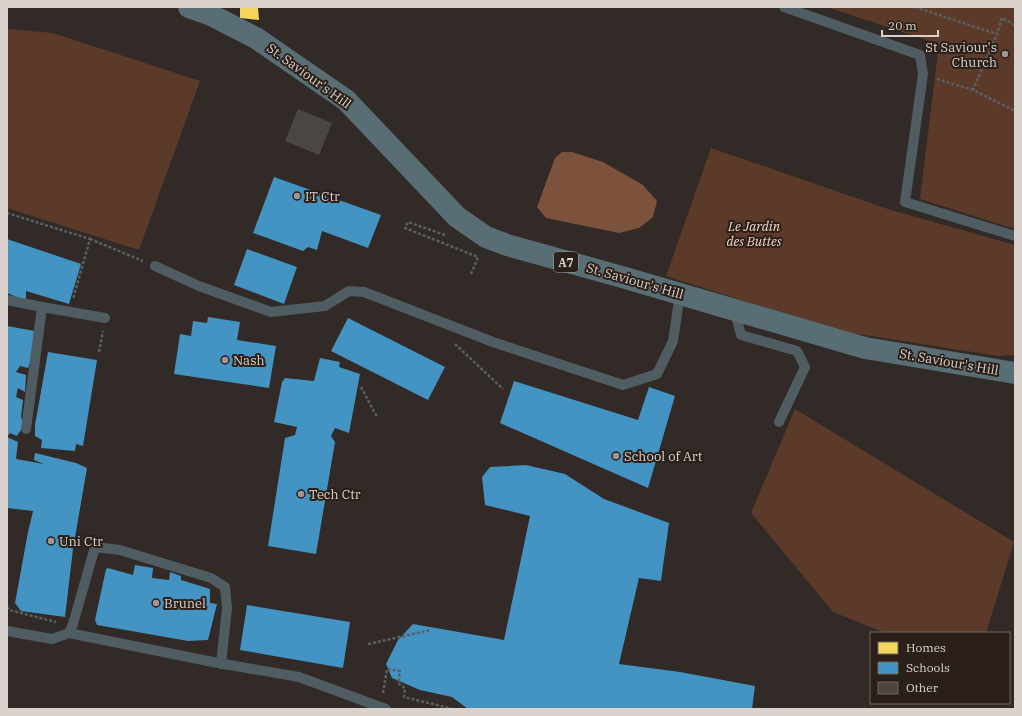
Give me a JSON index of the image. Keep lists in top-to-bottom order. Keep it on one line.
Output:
{"streets":{"main road":["St. Saviour's Hill","A7"]},"parks":["Le Jardin des Buttes"],"places":["St Saviour's Church","IT Ctr","Nash","School of Art","Tech Ctr","Uni Ctr","Brunel"],"legend":["Homes","Schools","Other"],"scale_bar":"20 m"}
